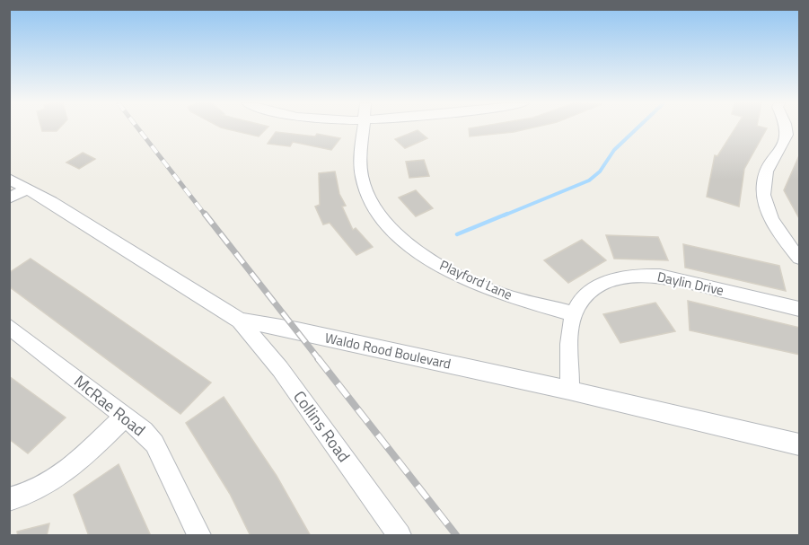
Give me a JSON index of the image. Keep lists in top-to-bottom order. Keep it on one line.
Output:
{"streets":{"street":["Playford Lane","Daylin Drive","Waldo Rood Boulevard","McRae Road","Collins Road"]},"crossings":[["Playford Lane","Daylin Drive"],["Waldo Rood Boulevard","Collins Road"]]}
